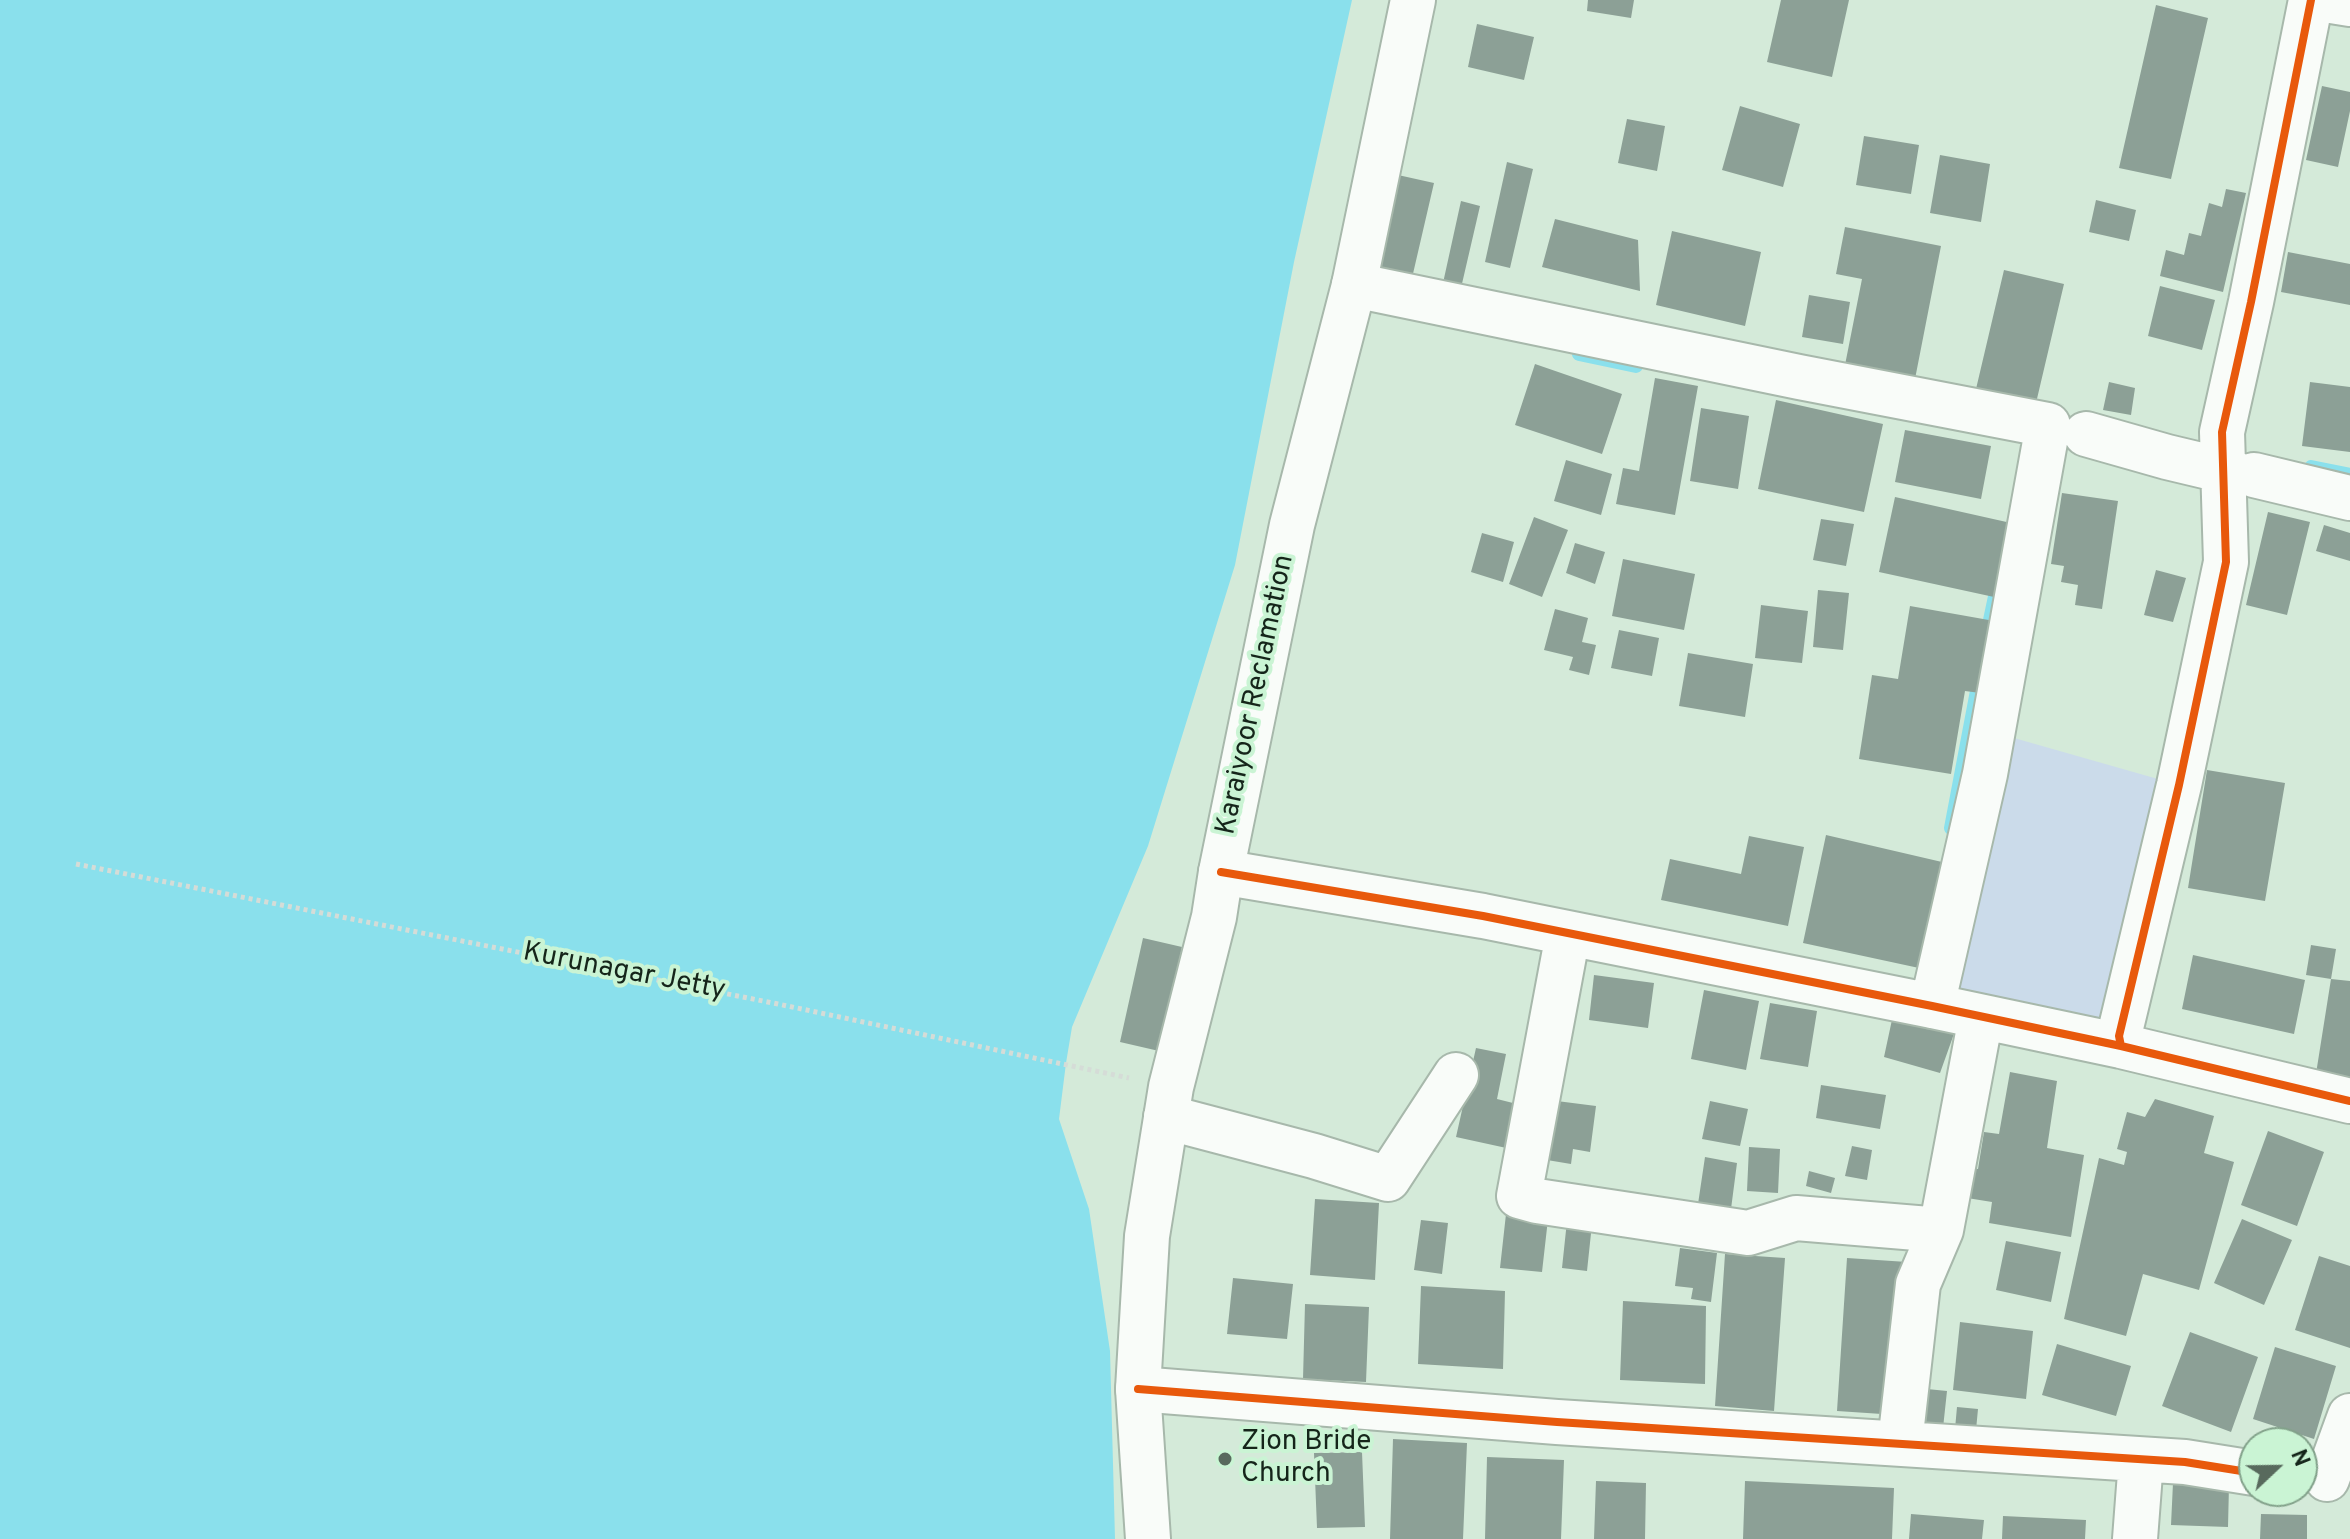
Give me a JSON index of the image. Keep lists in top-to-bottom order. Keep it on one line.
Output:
{"streets":{"street":["Karaiyoor Reclamation"],"path":["Kurunagar Jetty"]},"crossings":[["Karaiyoor Reclamation","Kurunagar Jetty"]],"places":["Zion Bride Church"],"north":"right"}
